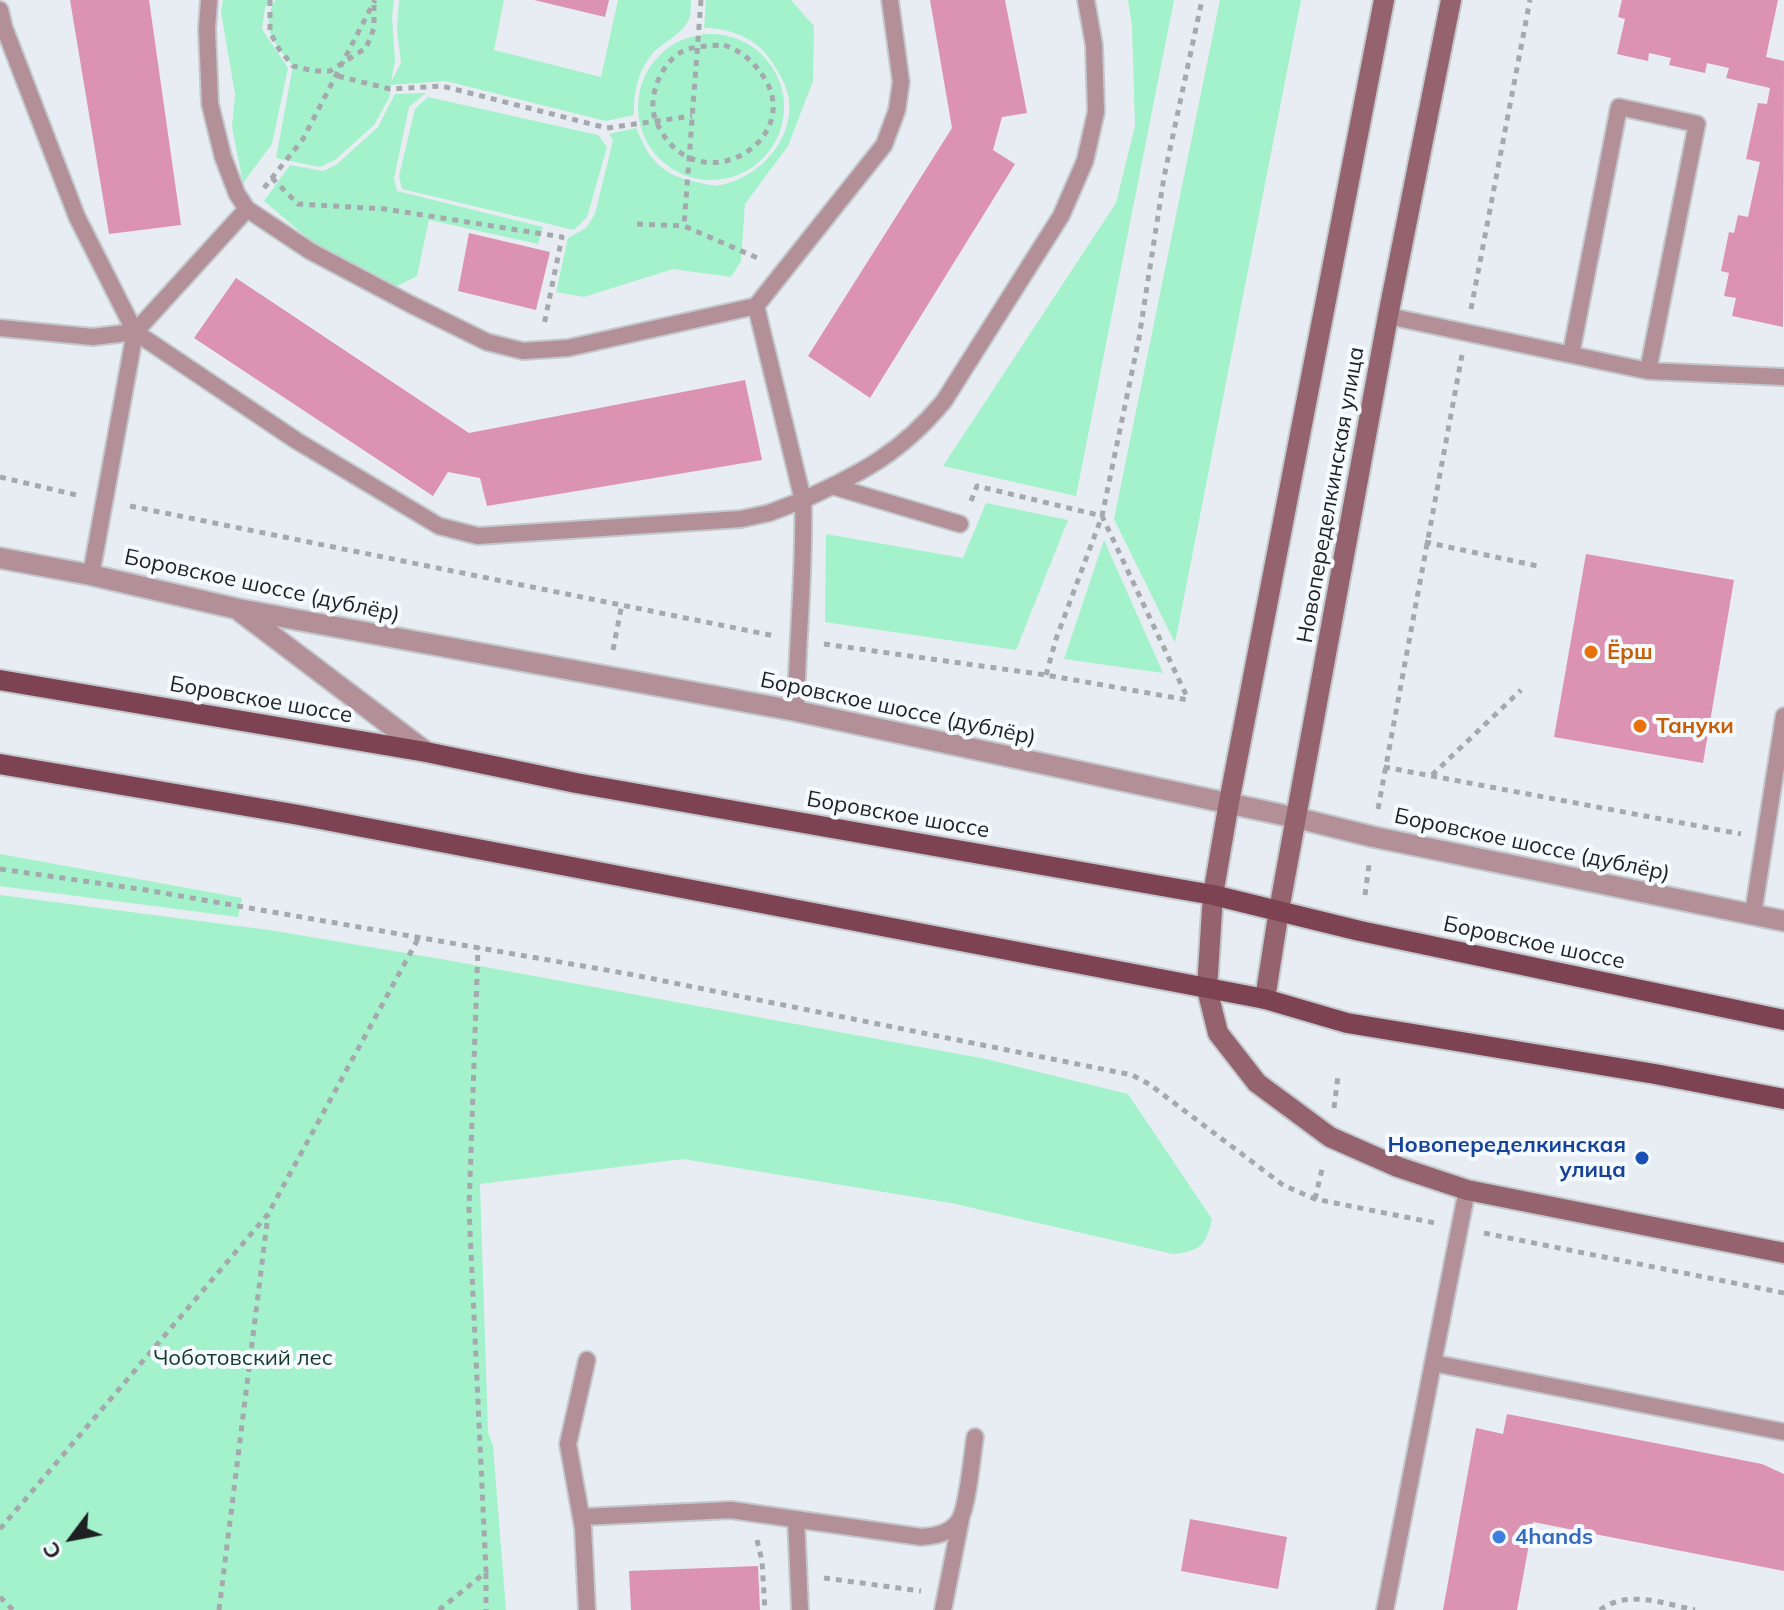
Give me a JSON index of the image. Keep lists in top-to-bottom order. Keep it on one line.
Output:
{"streets":{"main road":["Новопеределкинская улица","Боровское шоссе"],"street":["Боровское шоссе (дублёр)"]},"crossings":[["Новопеределкинская улица","Боровское шоссе (дублёр)"],["Новопеределкинская улица","Боровское шоссе"]],"parks":["Чоботовский лес"],"places":["Ёрш","Тануки","Новопеределкинская улица","4hands"],"north":"bottom left"}
